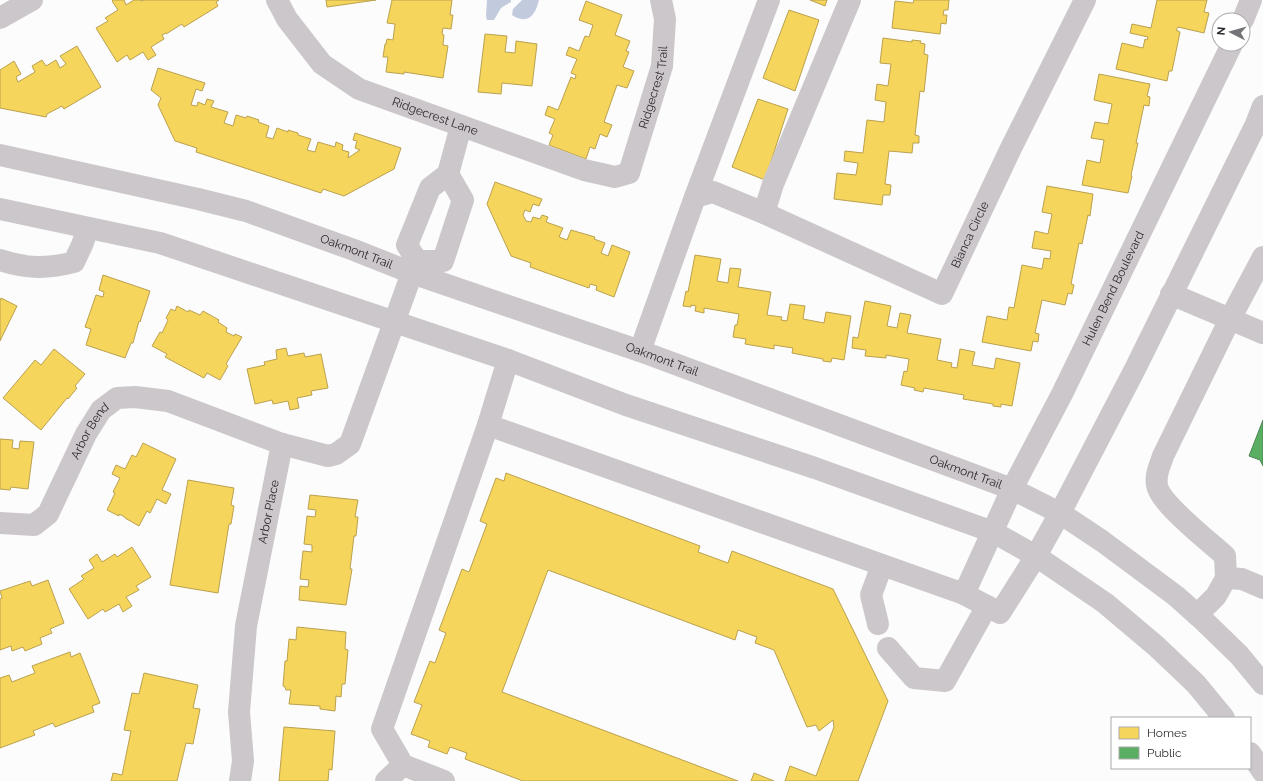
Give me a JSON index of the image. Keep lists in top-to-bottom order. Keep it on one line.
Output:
{"streets":{"street":["Ridgecrest Trail","Ridgecrest Lane","Bianca Circle","Oakmont Trail","Hulen Bend Boulevard","Arbor Bend","Arbor Place"]},"crossings":[["Ridgecrest Trail","Ridgecrest Lane"],["Oakmont Trail","Hulen Bend Boulevard"],["Arbor Bend","Arbor Place"]],"legend":["Homes","Public"],"north":"left"}
